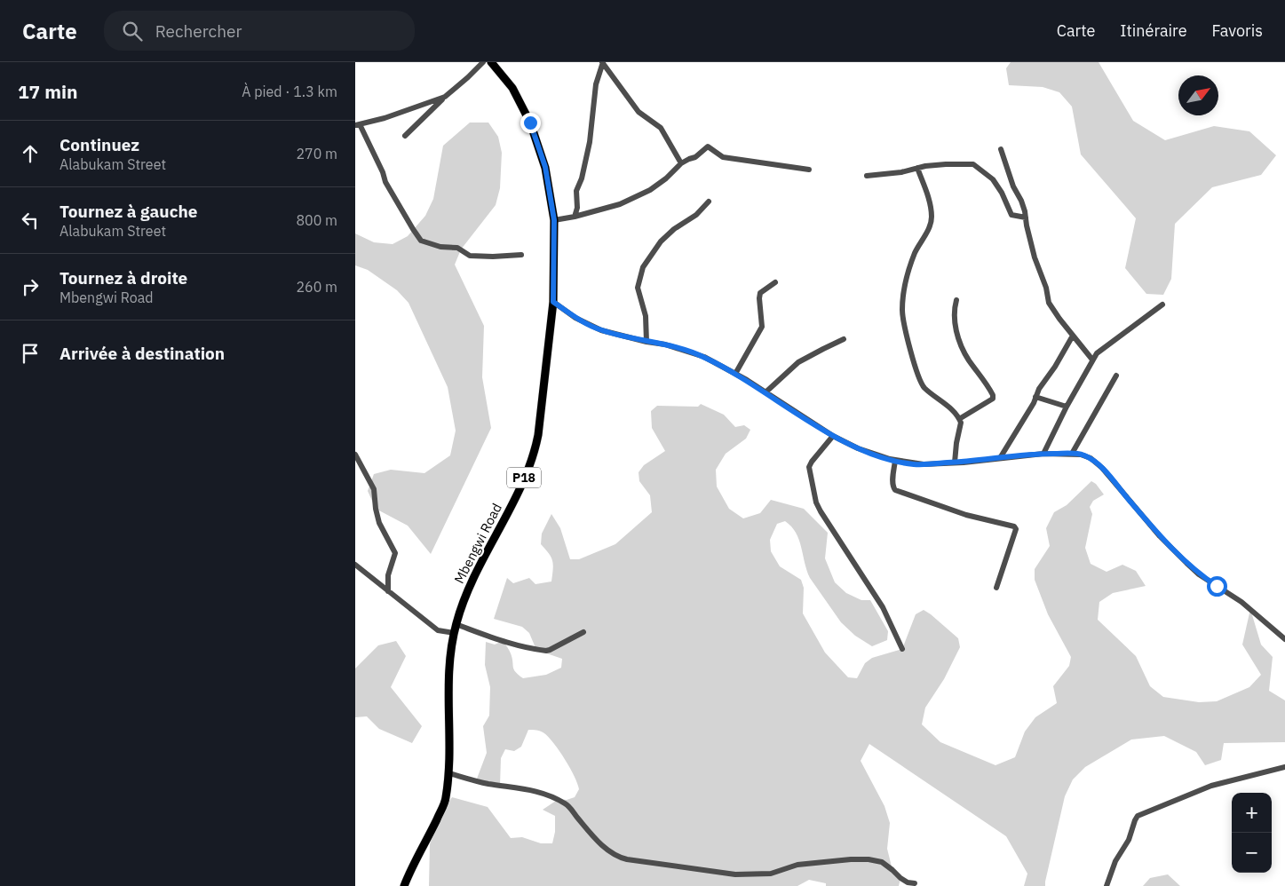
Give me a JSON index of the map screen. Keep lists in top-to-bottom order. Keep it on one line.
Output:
{"streets":{"main road":["P18","Mbengwi Road"]},"north":"top right","page":{"header":"Carte","search":"Rechercher","nav":["Carte","Itinéraire","Favoris"],"heading":["17 min","À pied · 1.3 km"],"list":[["Continuez","Alabukam Street","270 m"],["Tournez à gauche","Alabukam Street","800 m"],["Tournez à droite","Mbengwi Road","260 m"],"Arrivée à destination"],"map_buttons":["+","−"]}}
